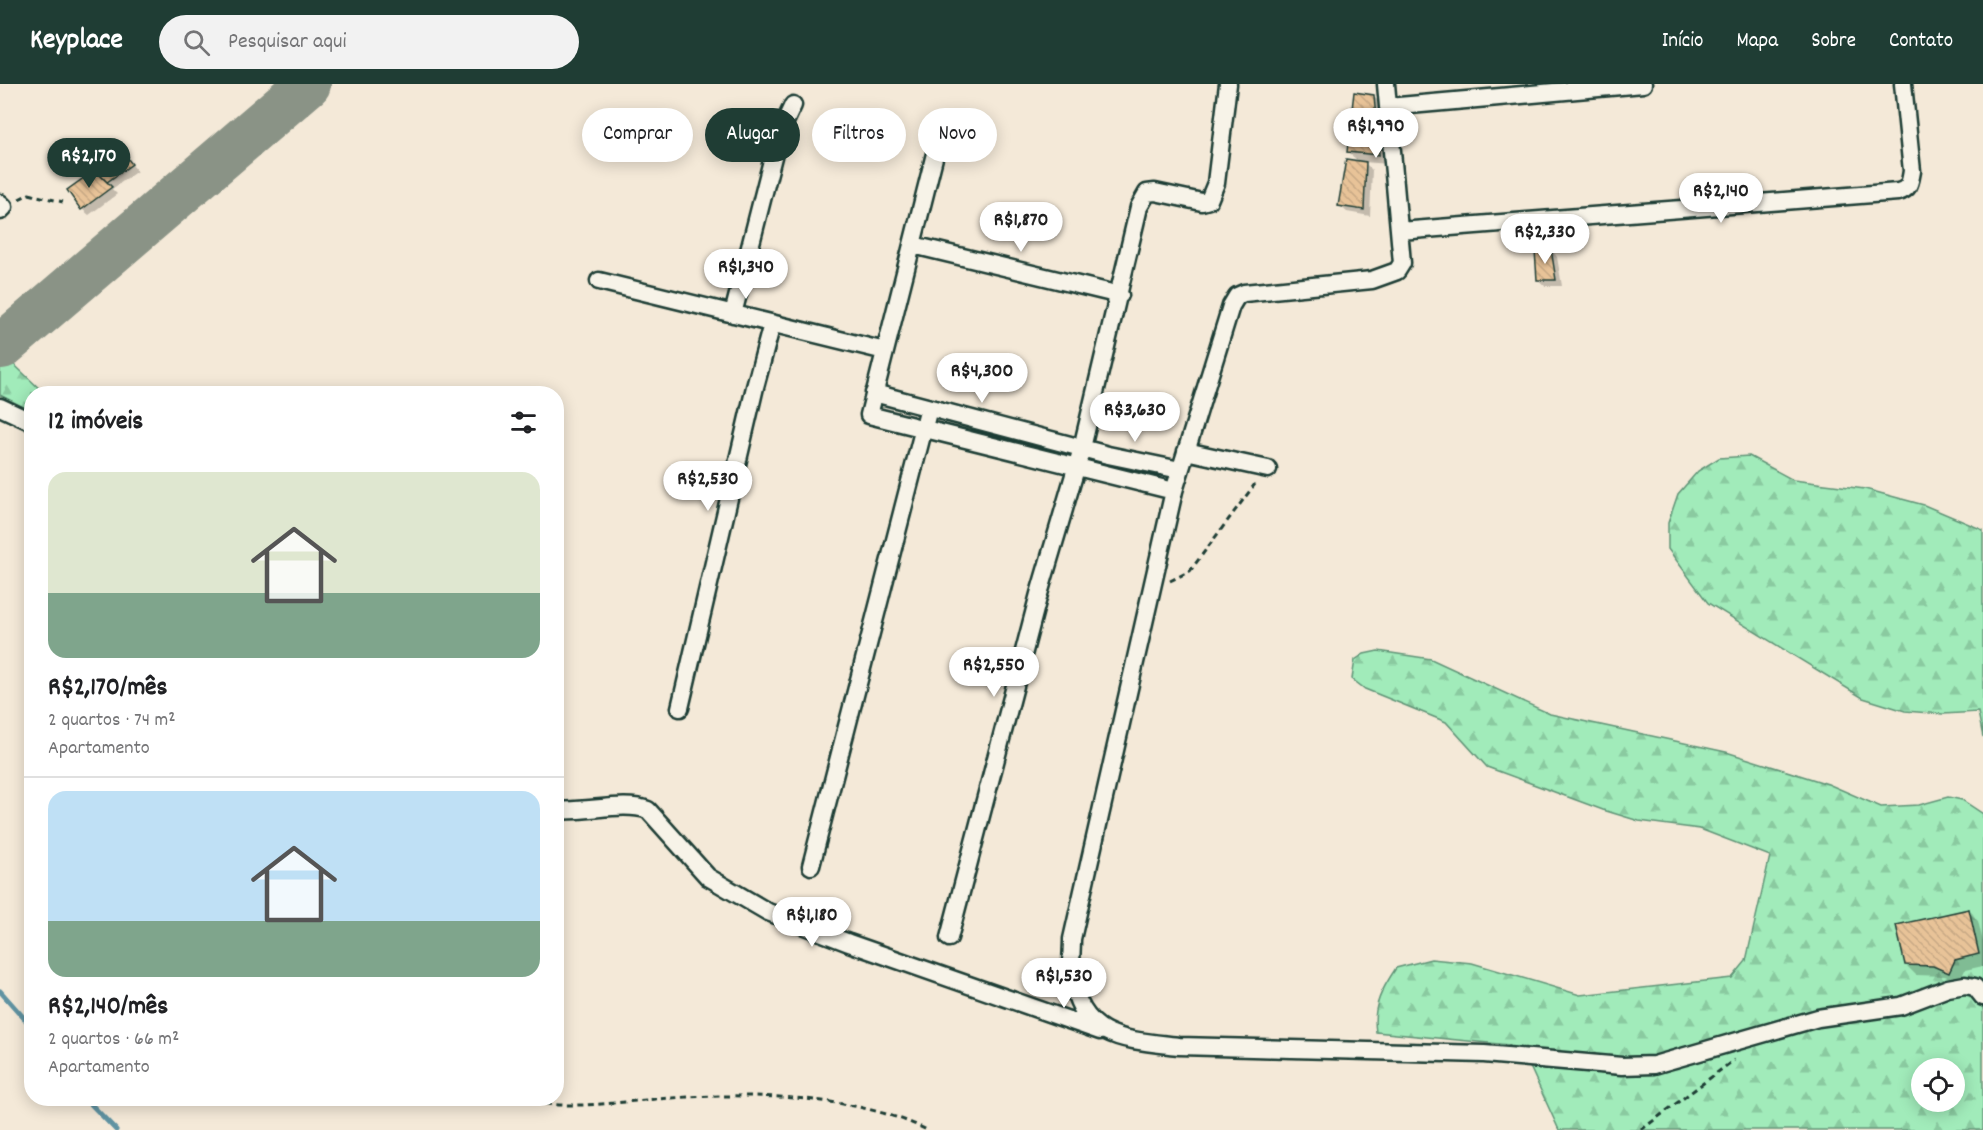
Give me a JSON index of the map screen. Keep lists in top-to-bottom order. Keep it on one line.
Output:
{"page":{"header":"Keyplace","search":"Pesquisar aqui","nav":["Início","Mapa","Sobre","Contato"],"price":["R$1,990","R$2,170","R$2,140","R$1,870","R$2,330","R$1,340","R$4,300","R$3,630","R$2,530","R$2,550","R$1,180","R$1,530"],"chip":["Comprar","Alugar","Filtros","Novo"],"heading":"12 imóveis","list":[{"name":"R$2,170/mês","note":"2 quartos · 74 m² · Apartamento"},{"name":"R$2,140/mês","note":"2 quartos · 66 m² · Apartamento"}]}}
